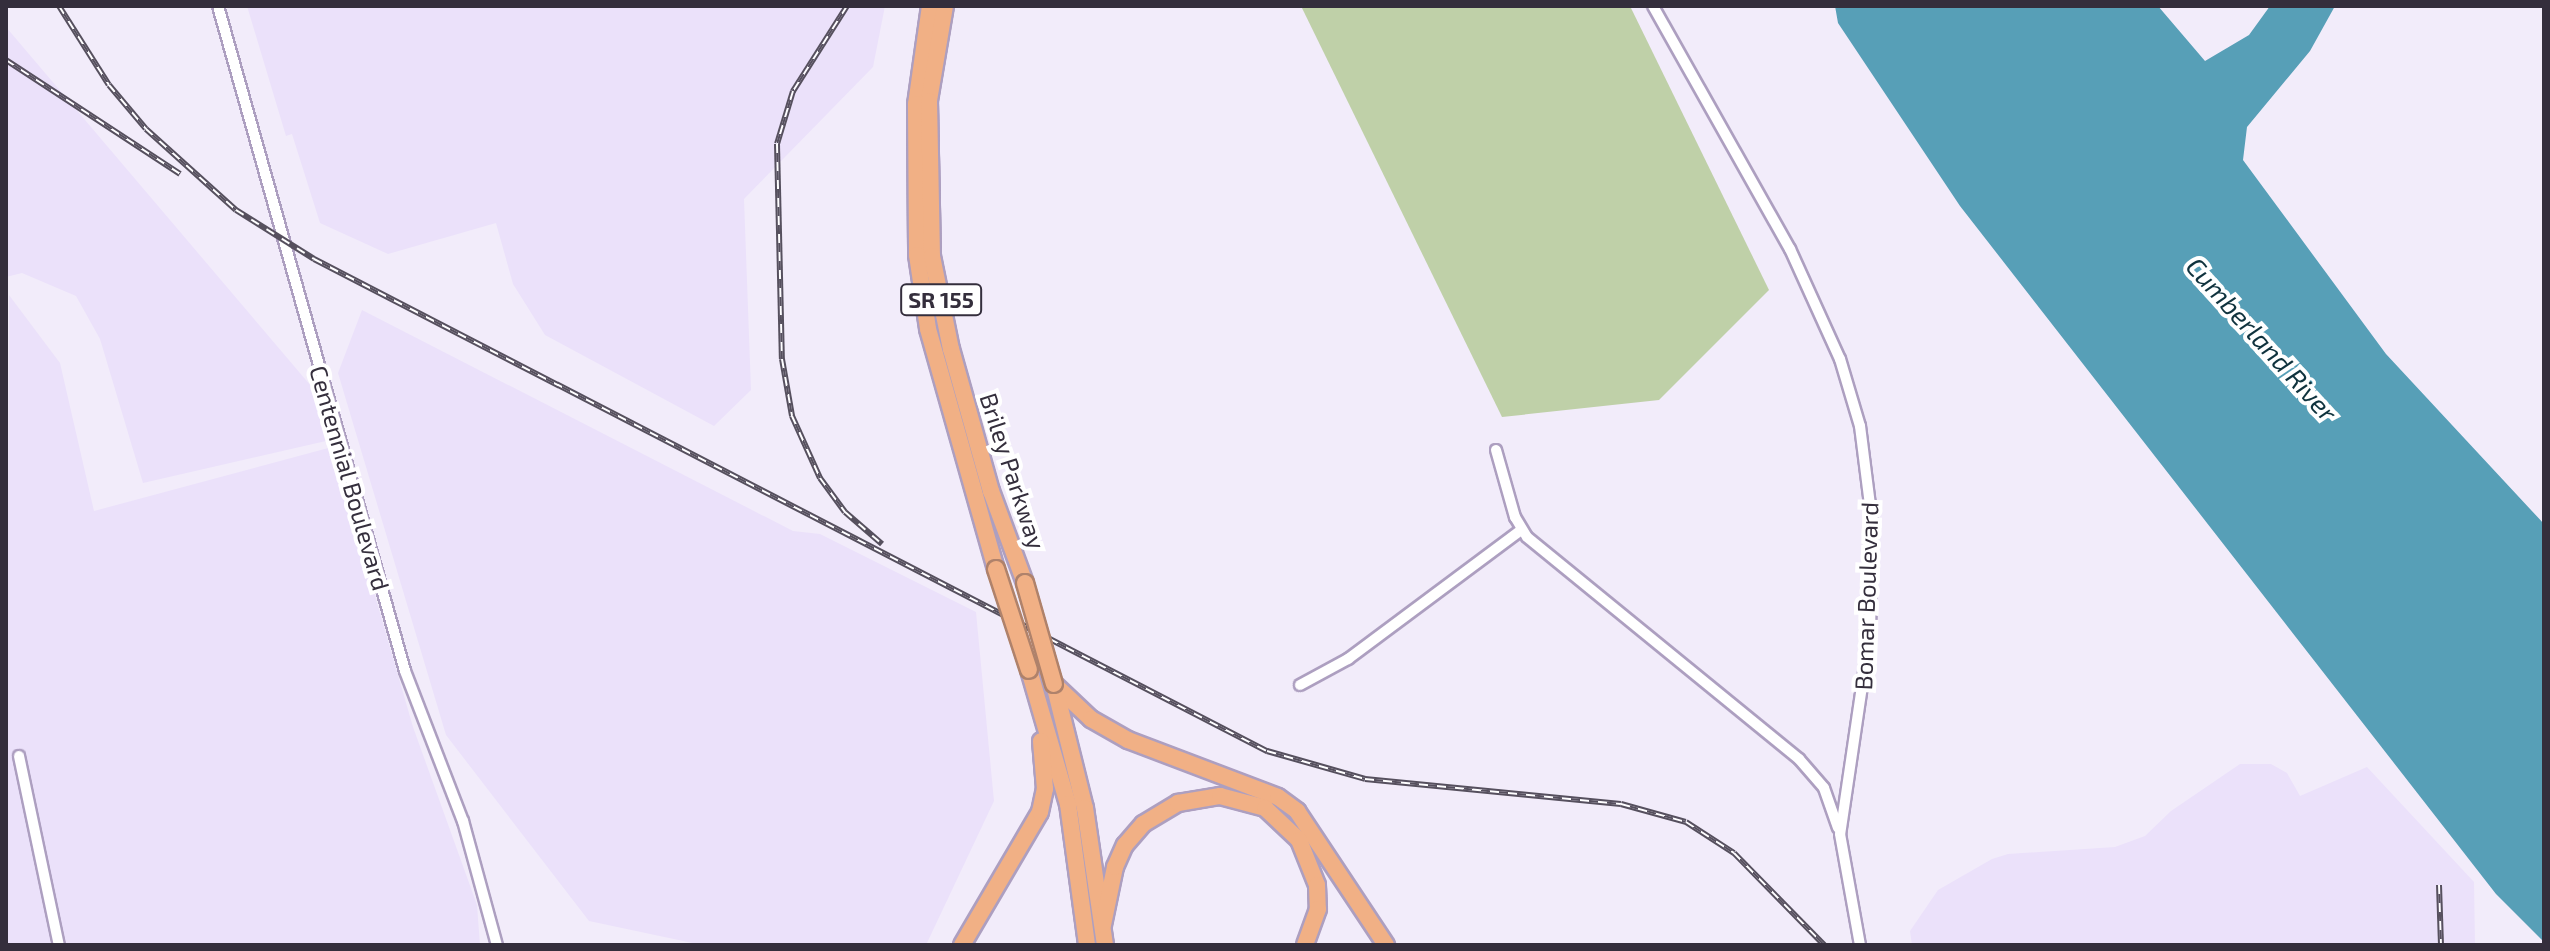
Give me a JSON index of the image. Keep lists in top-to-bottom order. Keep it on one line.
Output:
{"streets":{"highway":["SR 155","Briley Parkway"],"street":["Centennial Boulevard","Bomar Boulevard"]},"water":["Cumberland River"]}
